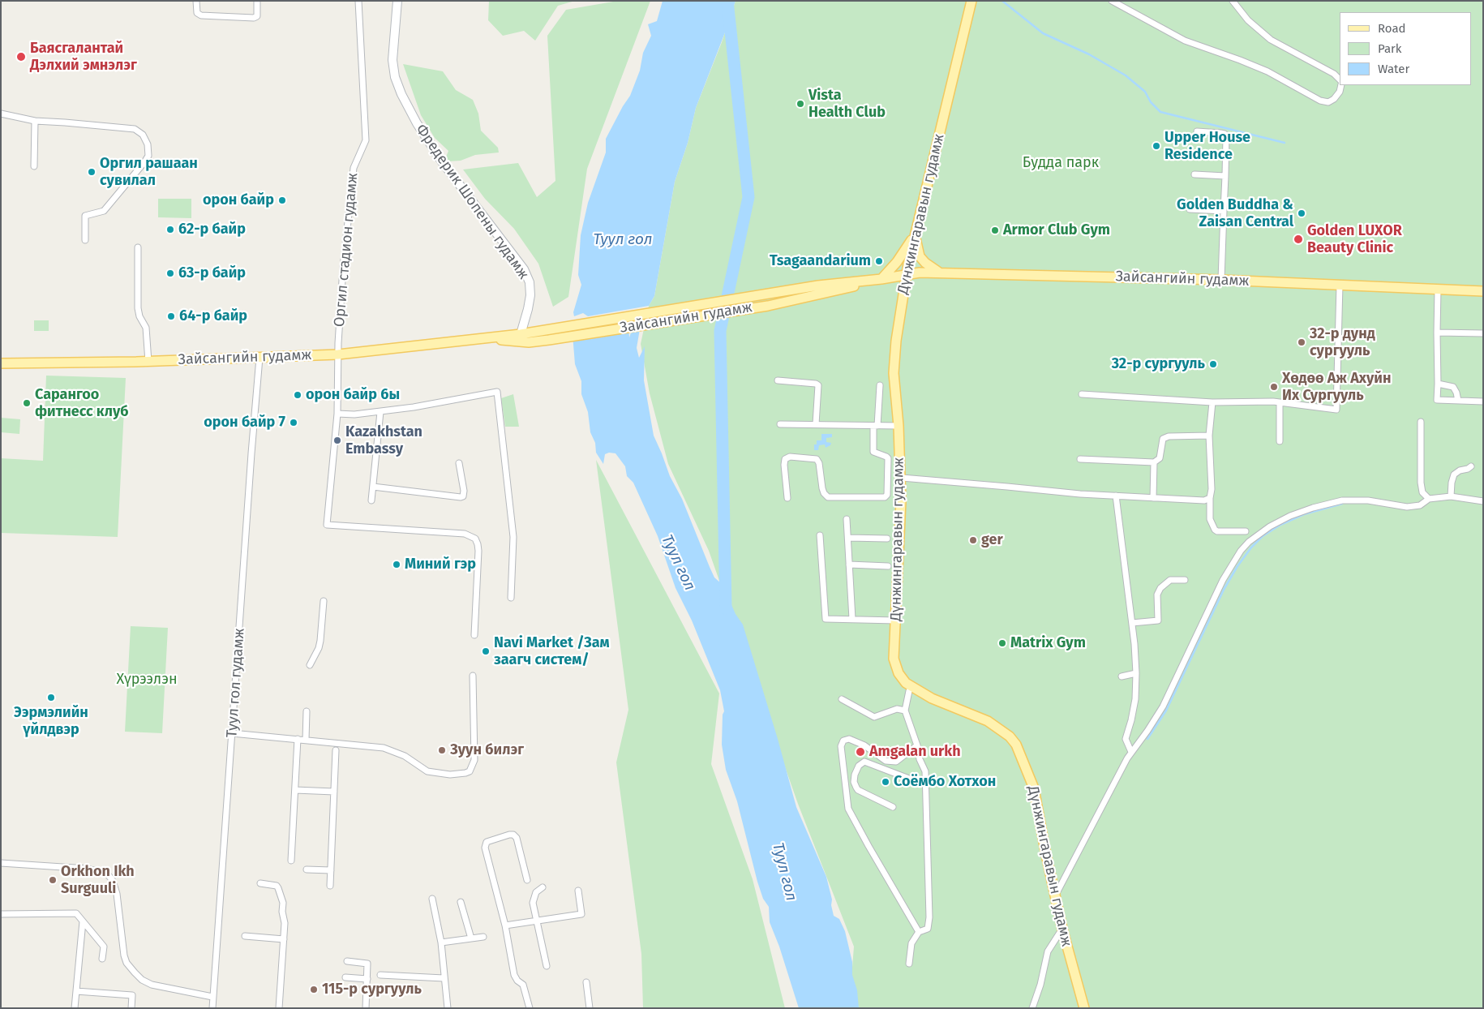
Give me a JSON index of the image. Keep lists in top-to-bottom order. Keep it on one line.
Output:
{"streets":{"main road":["Дүнжингаравын гудамж","Зайсангийн гудамж"],"street":["Фредерик Шопены гудамж","Оргил стадион гудамж","Туул гол гудамж"]},"crossings":[["Фредерик Шопены гудамж","Зайсангийн гудамж"],["Дүнжингаравын гудамж","Зайсангийн гудамж"],["Оргил стадион гудамж","Зайсангийн гудамж"],["Зайсангийн гудамж","Туул гол гудамж"]],"water":["Туул гол"],"parks":["Будда парк","Хүрээлэн"],"places":["Баясгалантай Дэлхий эмнэлэг","Vista Health Club","Upper House Residence","Оргил рашаан сувилал","орон байр","Golden Buddha & Zaisan Central","62-р байр","Armor Club Gym","Golden LUXOR Beauty Clinic","Tsagaandarium","63-р байр","64-р байр","32-р дунд сургууль","32-р сургууль","Хөдөө Аж Ахуйн Их Сургууль","орон байр 6ы","Сарангоо фитнесс клуб","орон байр 7","Kazakhstan Embassy","ger","Миний гэр","Matrix Gym","Navi Market /Зам заагч систем/","Ээрмэлийн үйлдвэр","Зуун билэг","Amgalan urkh","Соёмбо Хотхон","Orkhon Ikh Surguuli","115-р сургууль"],"legend":["Road","Park","Water"]}
